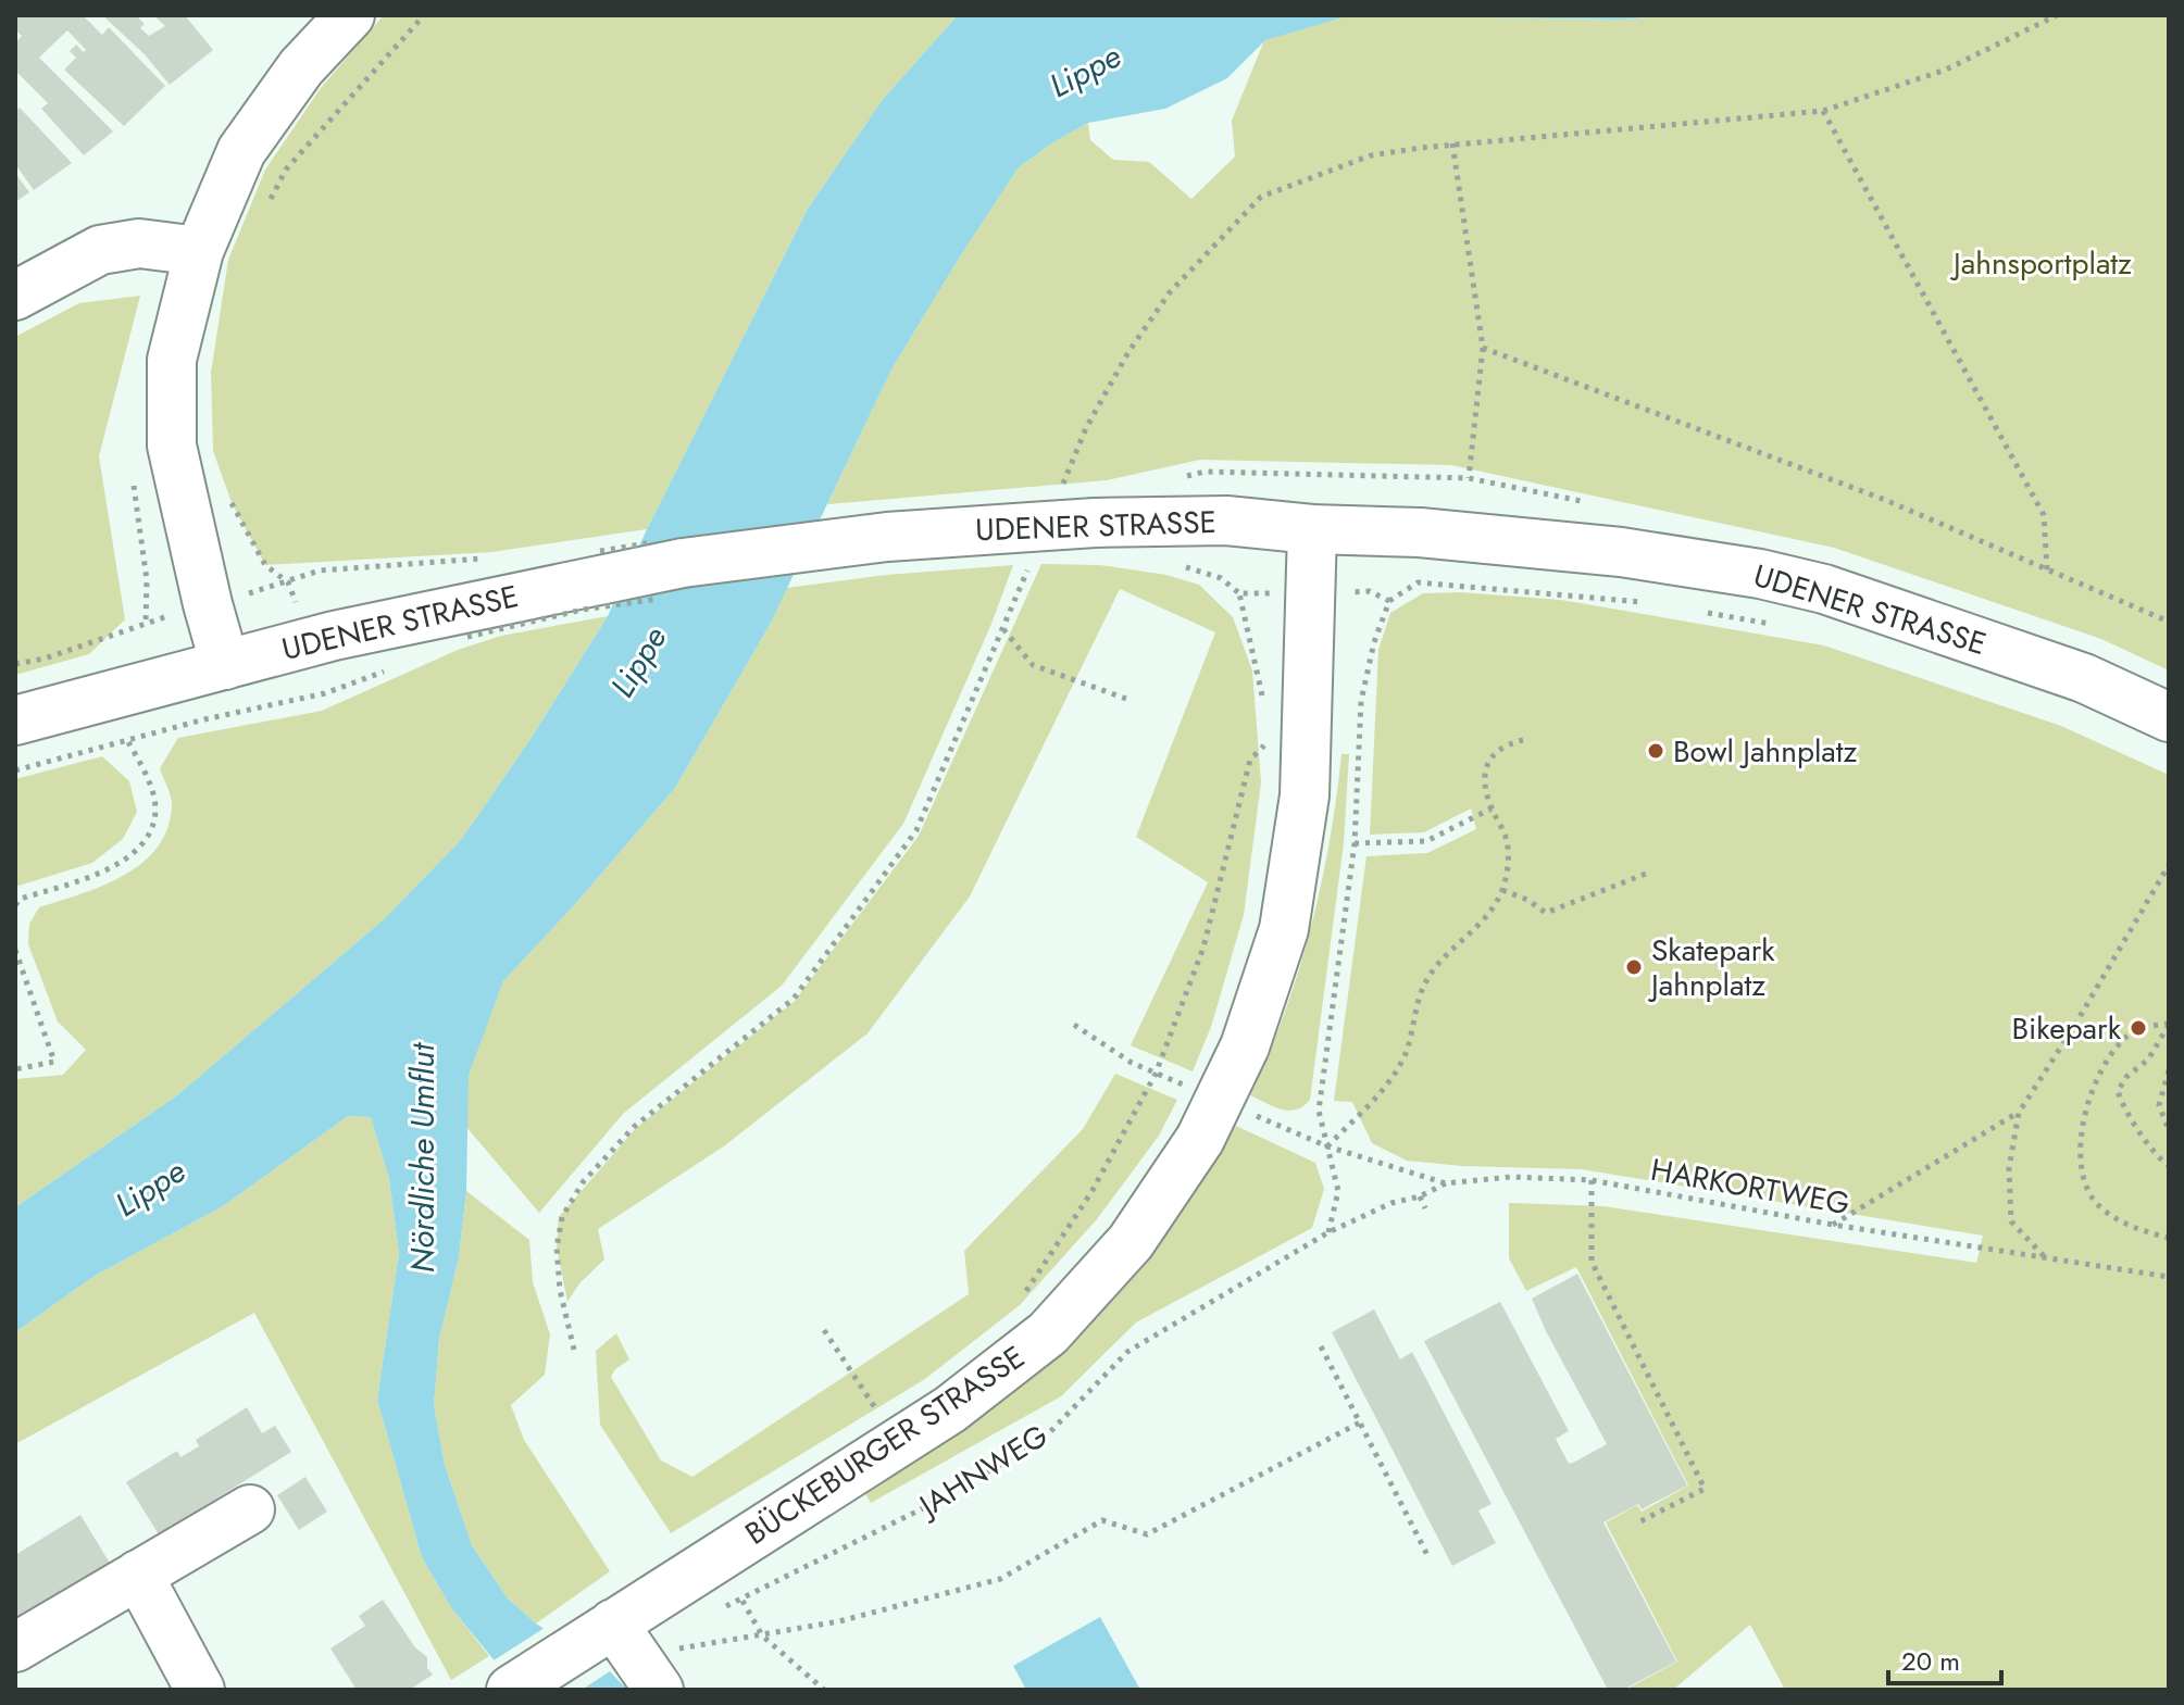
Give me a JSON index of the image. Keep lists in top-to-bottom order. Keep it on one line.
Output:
{"streets":{"street":["UDENER STRASSE","BÜCKEBURGER STRASSE"],"path":["HARKORTWEG","JAHNWEG"]},"crossings":[["UDENER STRASSE","BÜCKEBURGER STRASSE"],["HARKORTWEG","JAHNWEG"]],"water":["Lippe","Nördliche Umflut"],"parks":["Jahnsportplatz"],"places":["Bowl Jahnplatz","Skatepark Jahnplatz","Bikepark"],"scale_bar":"20 m"}
